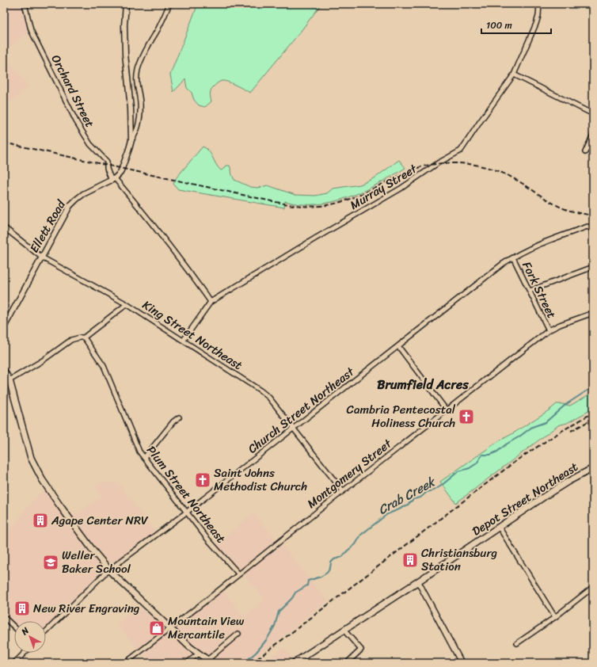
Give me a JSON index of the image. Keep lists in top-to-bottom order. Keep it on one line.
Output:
{"streets":{"main road":["Depot Street Northeast"],"street":["Orchard Street","Murray Street","Ellett Road","Fork Street","King Street Northeast","Church Street Northeast","Montgomery Street","Plum Street Northeast"]},"crossings":[["Orchard Street","Murray Street"],["Orchard Street","Ellett Road"],["Murray Street","King Street Northeast"],["Ellett Road","King Street Northeast"],["Fork Street","Church Street Northeast"],["Fork Street","Montgomery Street"],["King Street Northeast","Church Street Northeast"],["King Street Northeast","Montgomery Street"],["Church Street Northeast","Plum Street Northeast"],["Montgomery Street","Plum Street Northeast"]],"districts":["Brumfield Acres"],"water":["Crab Creek"],"places":{"church":["Cambria Pentecostal Holiness Church","Saint Johns Methodist Church"],"building":["Agape Center NRV","Christiansburg Station","New River Engraving"],"school or university":["Weller Baker School"],"shop":["Mountain View Mercantile"]},"scale_bar":"100 m","north":"top left"}
